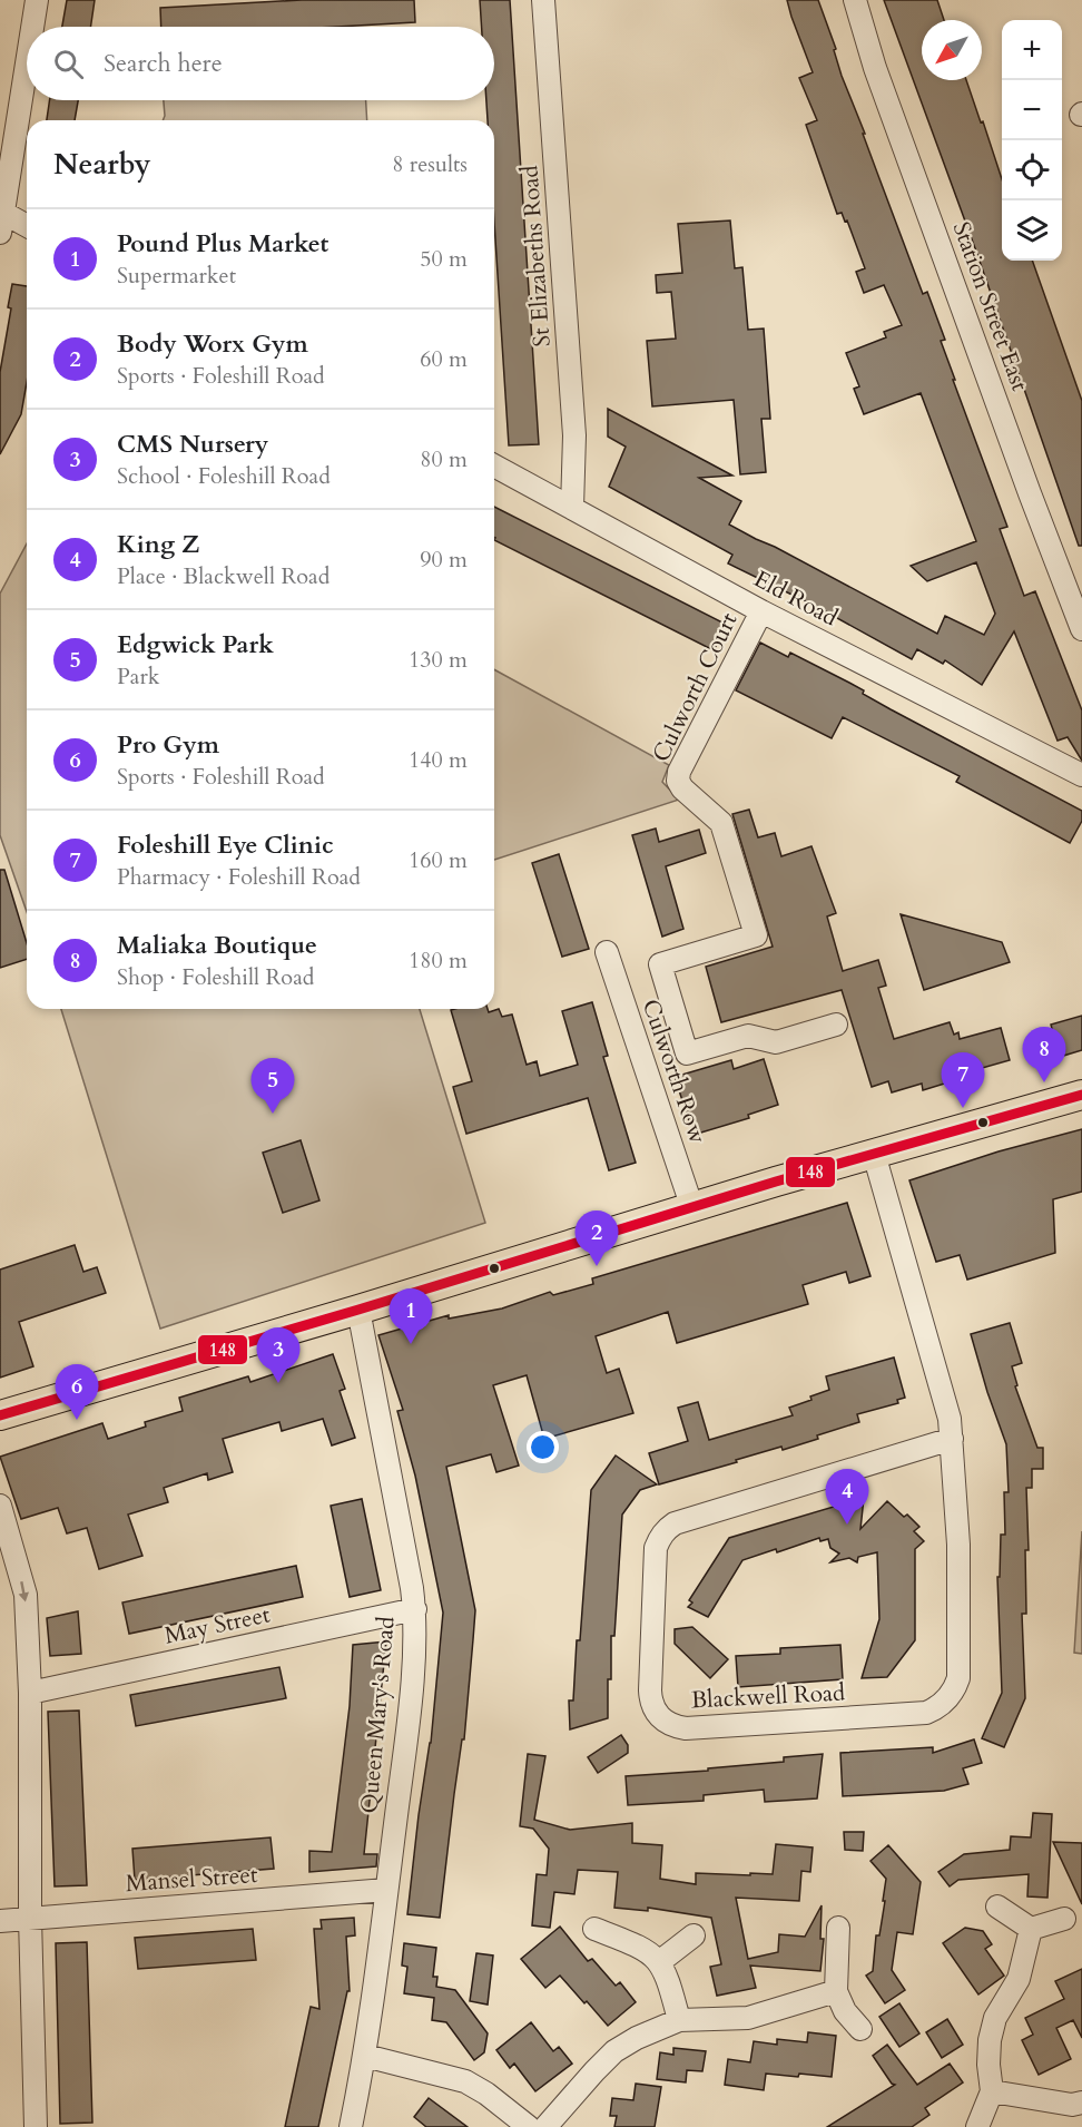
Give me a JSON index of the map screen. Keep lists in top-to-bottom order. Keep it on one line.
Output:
{"streets":{"street":["St Elizabeths Road","Station Street East","Eld Road","Culworth Court","Culworth Row","May Street","Blackwell Road","Queen Mary's Road","Mansel Street"]},"crossings":[["St Elizabeths Road","Eld Road"],["Eld Road","Culworth Court"],["May Street","Queen Mary's Road"],["Queen Mary's Road","Mansel Street"]],"lines":["transit line 148"],"north":"bottom left","page":{"map_buttons":["+","−"],"search":"Search here","heading":["Nearby","8 results"],"list":[{"mark":"1","name":"Pound Plus Market","note":"Supermarket","value":"50 m"},{"mark":"2","name":"Body Worx Gym","note":"Sports · Foleshill Road","value":"60 m"},{"mark":"3","name":"CMS Nursery","note":"School · Foleshill Road","value":"80 m"},{"mark":"4","name":"King Z","note":"Place · Blackwell Road","value":"90 m"},{"mark":"5","name":"Edgwick Park","note":"Park","value":"130 m"},{"mark":"6","name":"Pro Gym","note":"Sports · Foleshill Road","value":"140 m"},{"mark":"7","name":"Foleshill Eye Clinic","note":"Pharmacy · Foleshill Road","value":"160 m"},{"mark":"8","name":"Maliaka Boutique","note":"Shop · Foleshill Road","value":"180 m"}],"pins":["8","7","5","2","1","3","6","4"]}}
